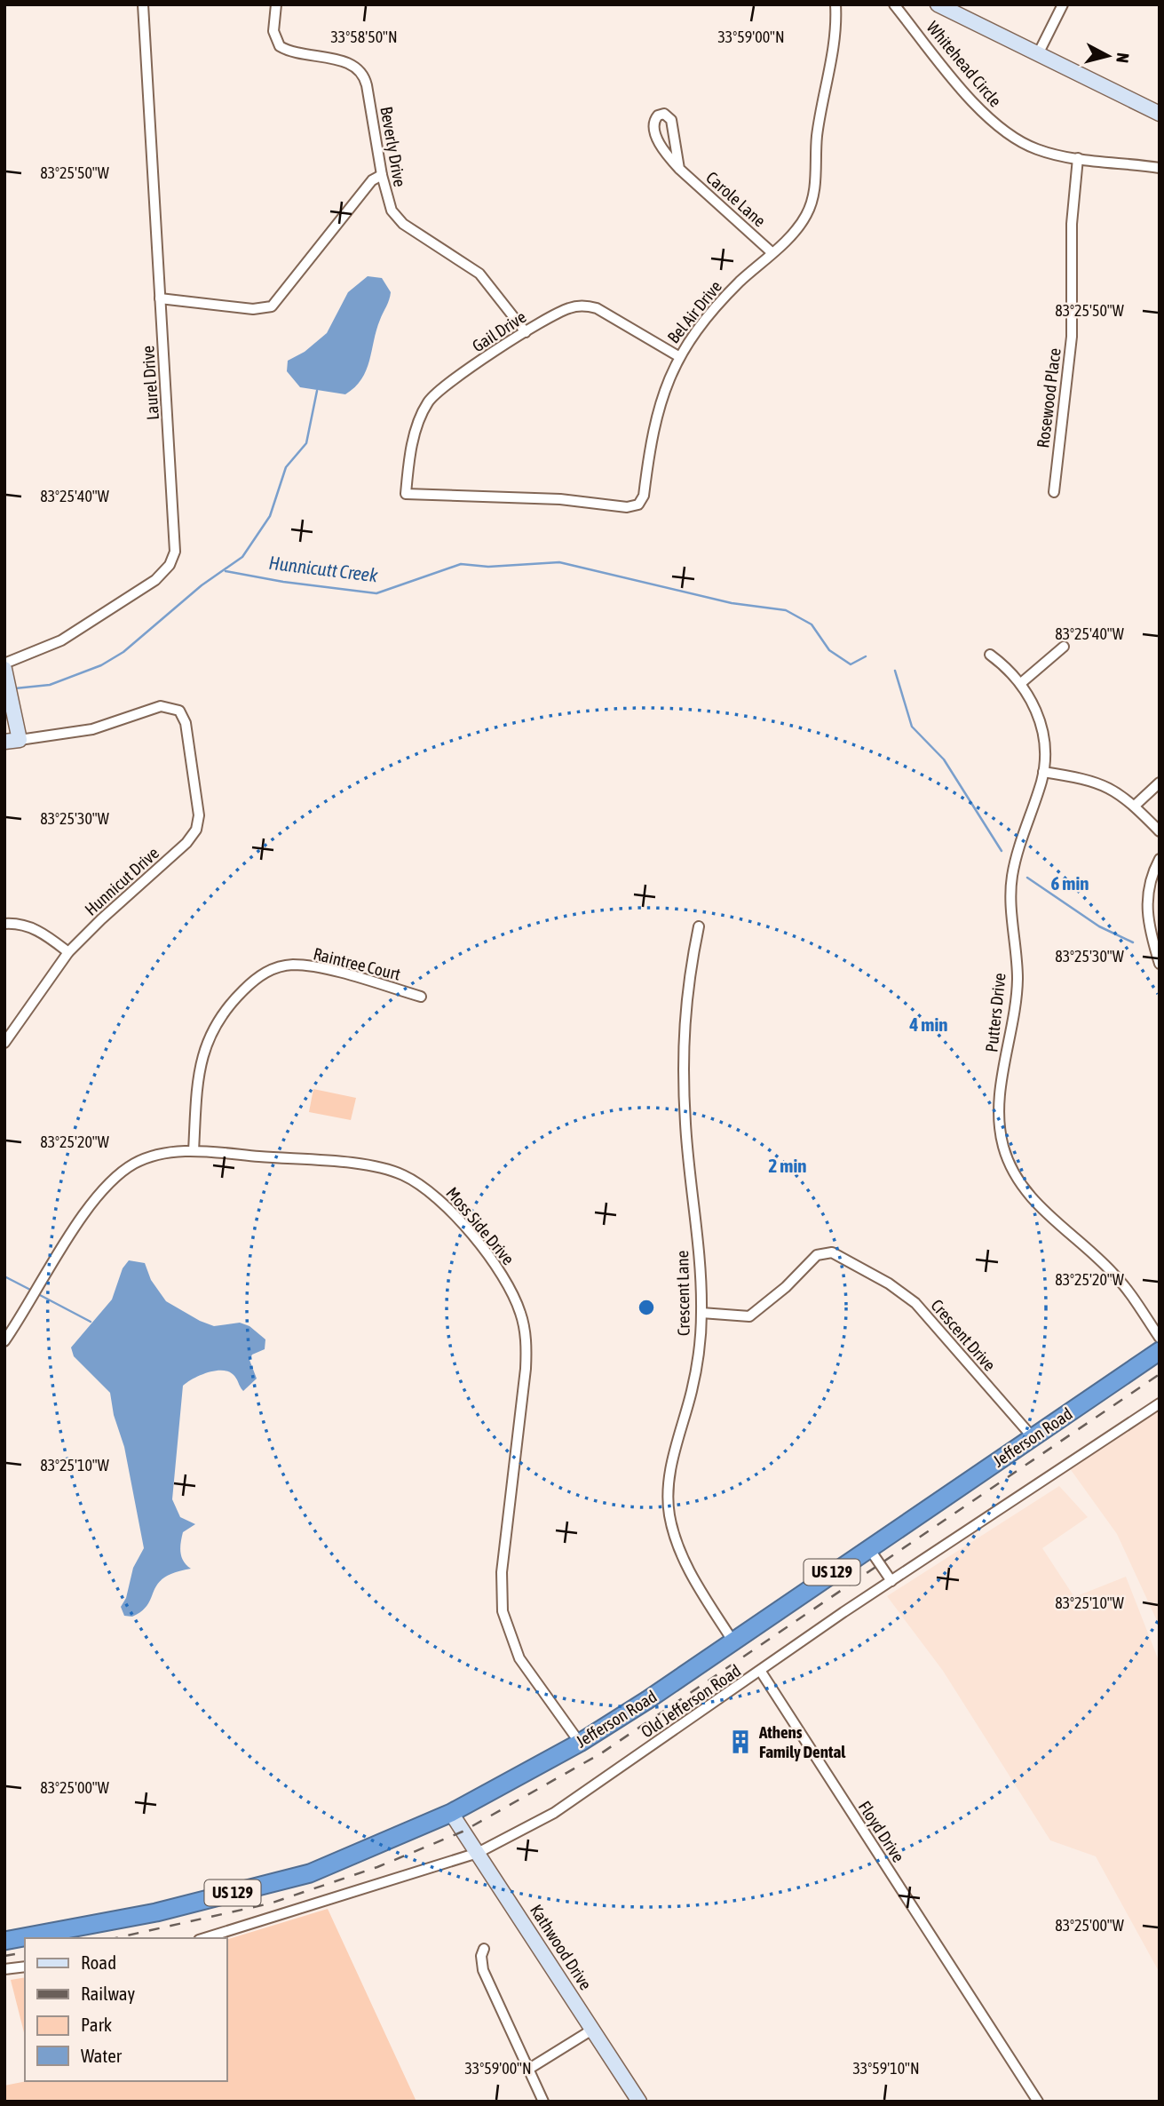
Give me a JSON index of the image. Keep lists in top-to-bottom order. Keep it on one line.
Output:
{"streets":{"highway":["Jefferson Road","US 129"],"street":["Whitehead Circle","Beverly Drive","Carole Lane","Bel Air Drive","Gail Drive","Laurel Drive","Rosewood Place","Hunnicut Drive","Raintree Court","Putters Drive","Moss Side Drive","Crescent Lane","Crescent Drive","Old Jefferson Road","Floyd Drive","Kathwood Drive"]},"crossings":[["Whitehead Circle","Rosewood Place"],["Beverly Drive","Gail Drive"],["Carole Lane","Bel Air Drive"],["Bel Air Drive","Gail Drive"],["Raintree Court","Moss Side Drive"],["Moss Side Drive","Jefferson Road"],["Crescent Lane","Crescent Drive"],["Crescent Lane","Jefferson Road"],["Crescent Drive","Jefferson Road"],["Jefferson Road","Kathwood Drive"],["Old Jefferson Road","Floyd Drive"],["Old Jefferson Road","Kathwood Drive"]],"water":["Hunnicutt Creek"],"places":{"building":["Athens Family Dental"]},"legend":["Road","Railway","Park","Water"],"north":"right","coordinates":["33°58'50\"N","33°59'00\"N","83°25'50\"W","83°25'40\"W","83°25'30\"W","83°25'20\"W","83°25'10\"W","83°25'00\"W","33°59'10\"N"],"rings":["6 min","4 min","2 min"]}
